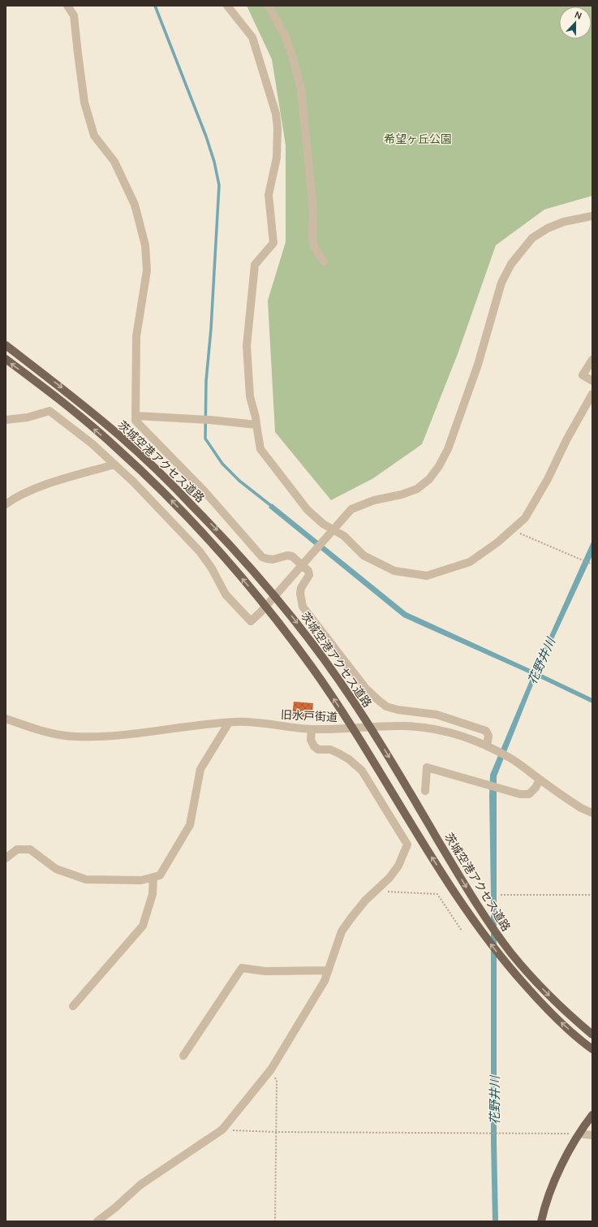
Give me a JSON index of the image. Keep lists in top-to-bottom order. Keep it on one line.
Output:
{"streets":{"main road":["茨城空港アクセス道路"],"street":["旧水戸街道"]},"crossings":[["茨城空港アクセス道路","旧水戸街道"]],"water":["花野井川"],"parks":["希望ヶ丘公園"],"north":"top"}
